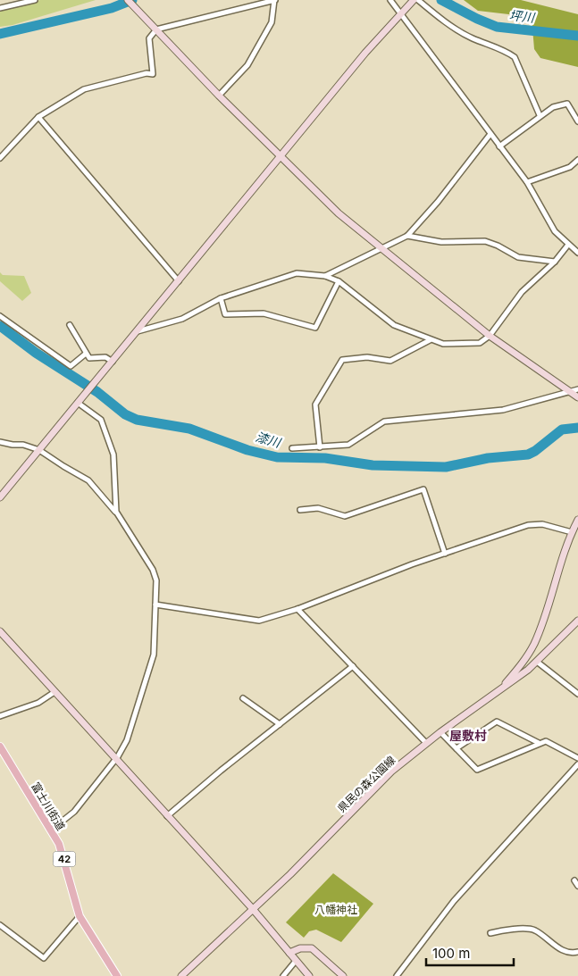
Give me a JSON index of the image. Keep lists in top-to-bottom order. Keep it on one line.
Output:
{"streets":{"main road":["富士川街道","42"],"street":["県民の森公園線"]},"districts":["屋敷村"],"water":["坪川","漆川"],"parks":["八幡神社"],"scale_bar":"100 m"}
